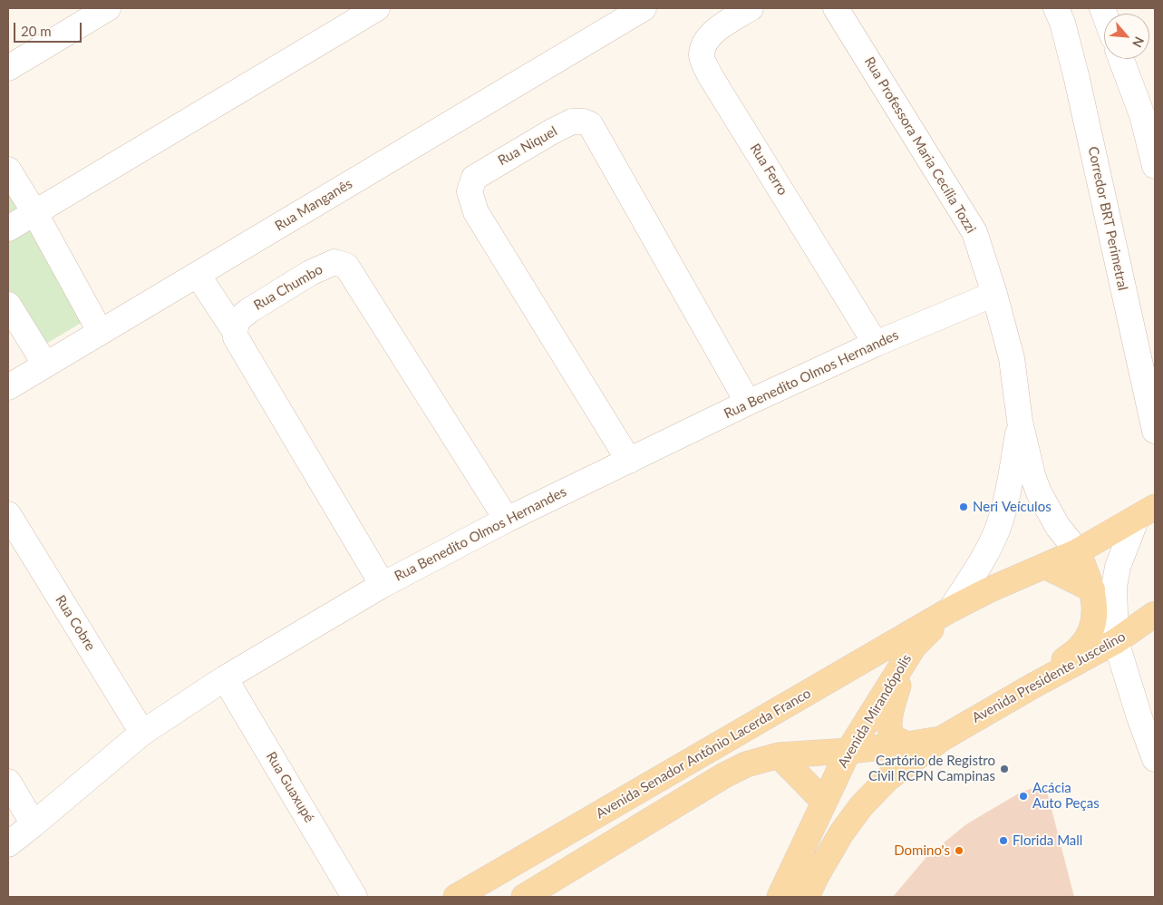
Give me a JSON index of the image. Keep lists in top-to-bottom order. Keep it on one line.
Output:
{"streets":{"main road":["Avenida Presidente Juscelino","Avenida Mirandópolis","Avenida Senador Antônio Lacerda Franco"],"street":["Rua Professora Maria Cecília Tozzi","Rua Niquel","Rua Ferro","Rua Manganês","Corredor BRT Perimetral","Rua Chumbo","Rua Benedito Olmos Hernandes","Rua Cobre","Rua Guaxupé"]},"crossings":[["Rua Professora Maria Cecília Tozzi","Rua Benedito Olmos Hernandes"],["Rua Professora Maria Cecília Tozzi","Avenida Mirandópolis"],["Rua Professora Maria Cecília Tozzi","Avenida Senador Antônio Lacerda Franco"],["Rua Niquel","Rua Benedito Olmos Hernandes"],["Rua Ferro","Rua Benedito Olmos Hernandes"],["Rua Chumbo","Rua Benedito Olmos Hernandes"],["Rua Benedito Olmos Hernandes","Rua Cobre"],["Rua Benedito Olmos Hernandes","Rua Guaxupé"],["Avenida Mirandópolis","Avenida Senador Antônio Lacerda Franco"]],"places":["Neri Veículos","Cartório de Registro Civil RCPN Campinas","Acácia Auto Peças","Florida Mall","Domino's"],"scale_bar":"20 m","north":"bottom right"}
